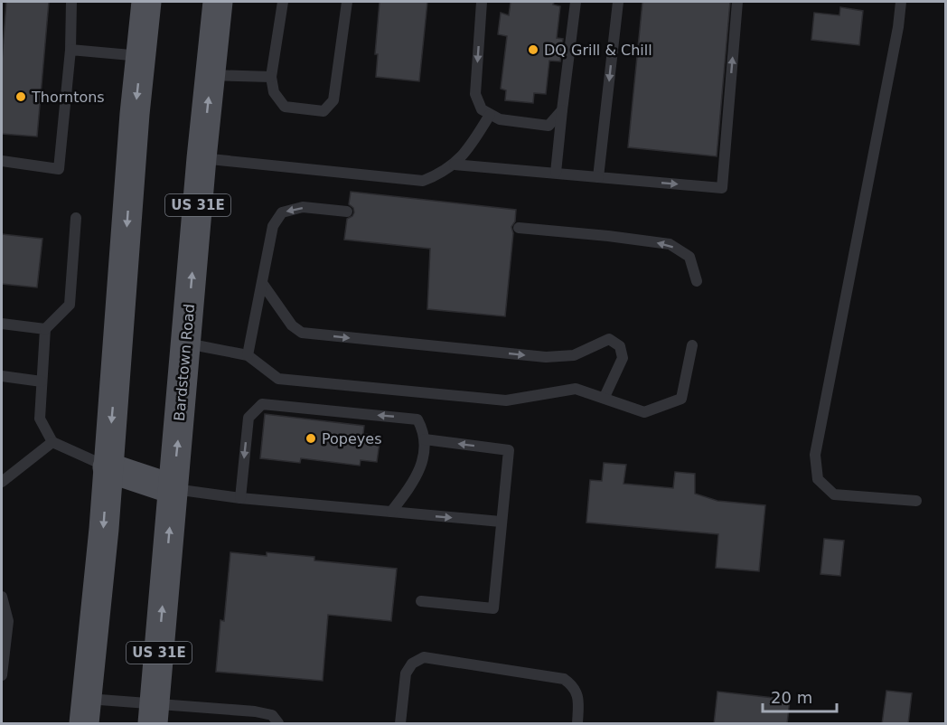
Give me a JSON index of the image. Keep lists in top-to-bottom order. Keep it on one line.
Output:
{"streets":{"main road":["US 31E","Bardstown Road"]},"places":["DQ Grill & Chill","Thorntons","Popeyes"],"scale_bar":"20 m"}
